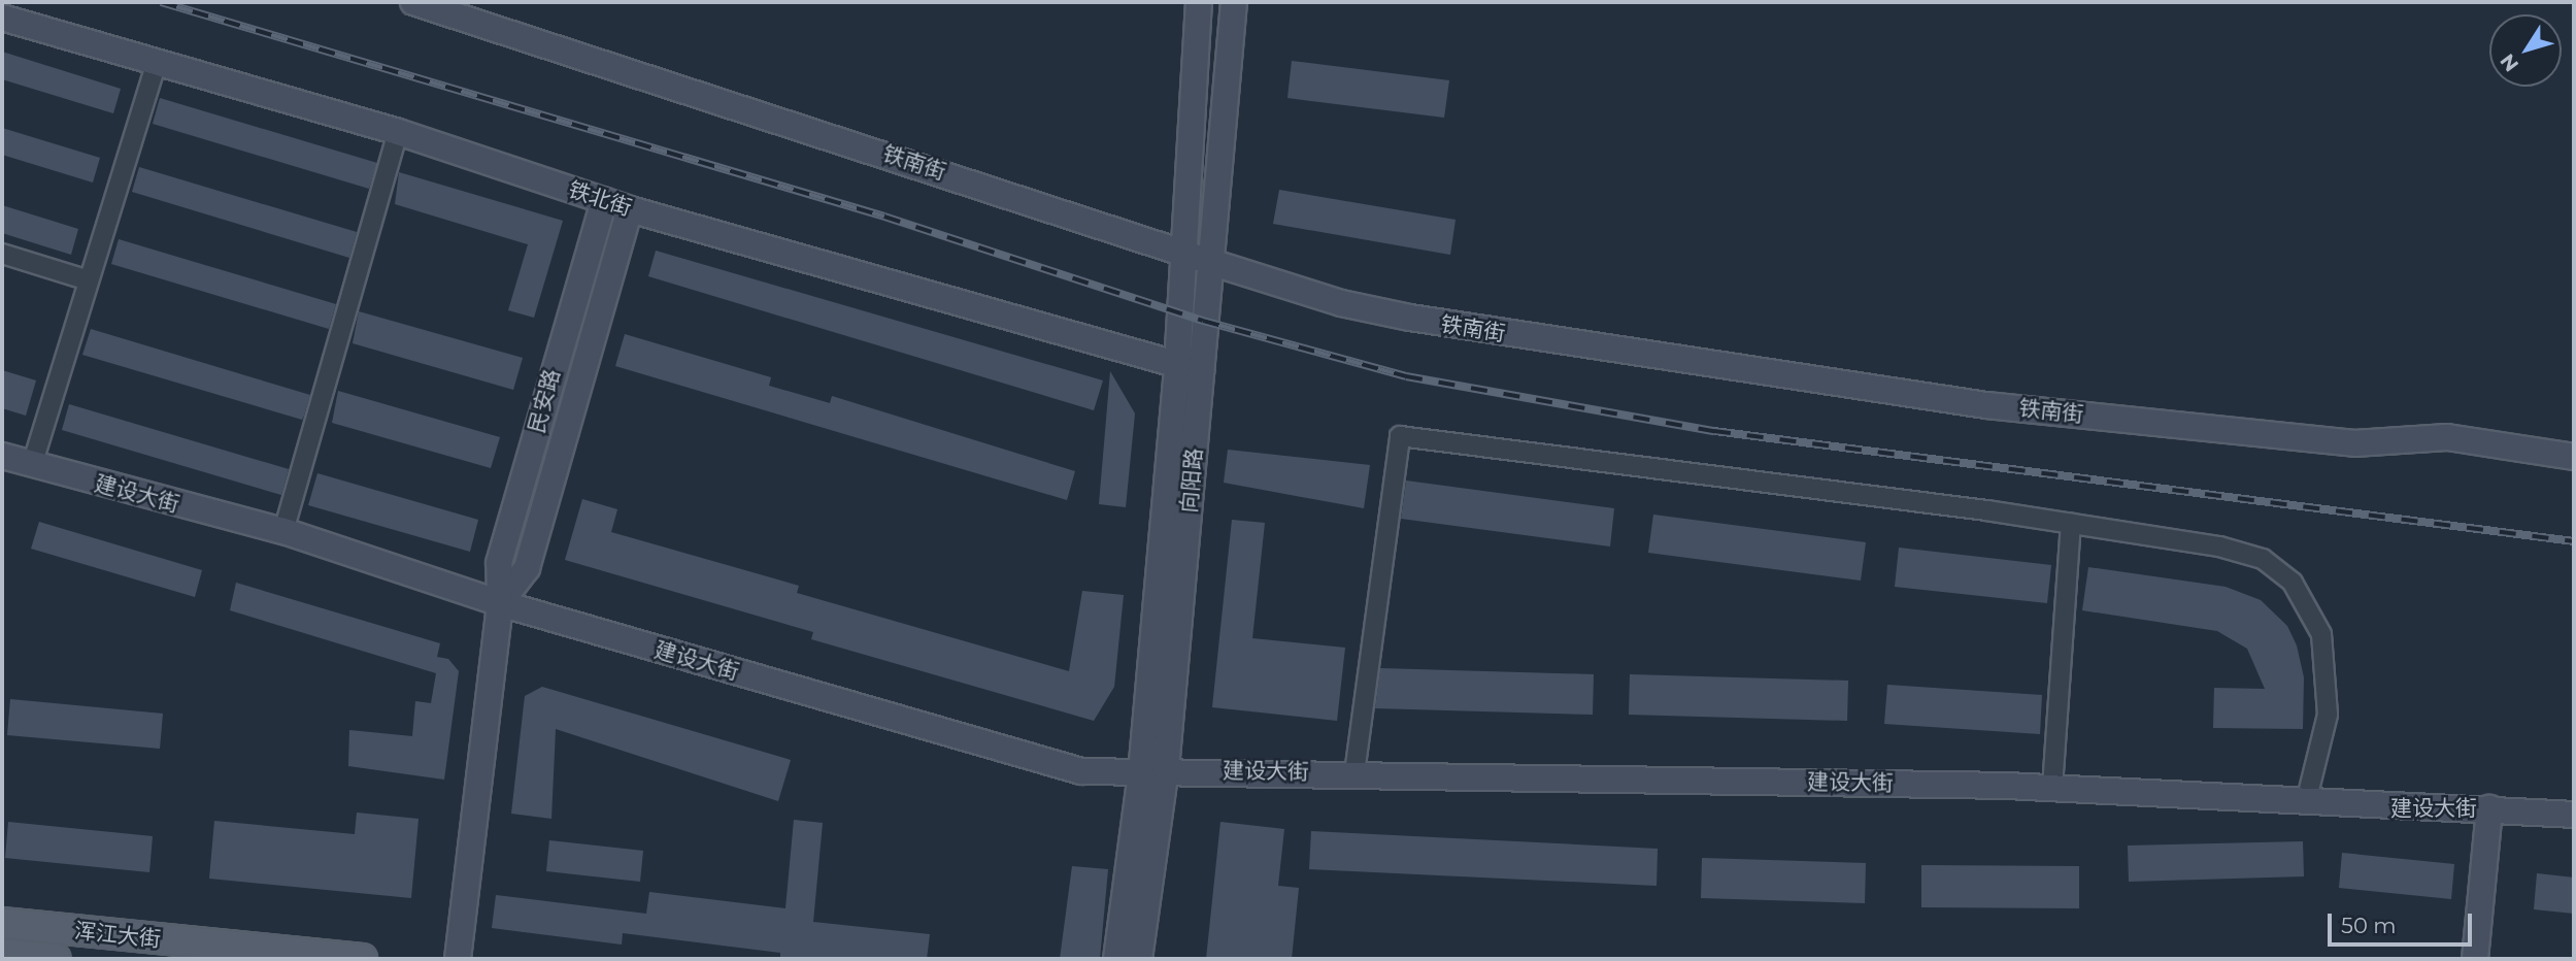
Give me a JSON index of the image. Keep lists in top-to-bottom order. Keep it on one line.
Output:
{"streets":{"main road":["浑江大街"],"street":["铁南街","铁北街","民安路","向阳路","建设大街"]},"crossings":[["铁南街","向阳路"],["铁北街","民安路"],["铁北街","向阳路"],["民安路","建设大街"],["向阳路","建设大街"]],"scale_bar":"50 m","north":"bottom left"}
